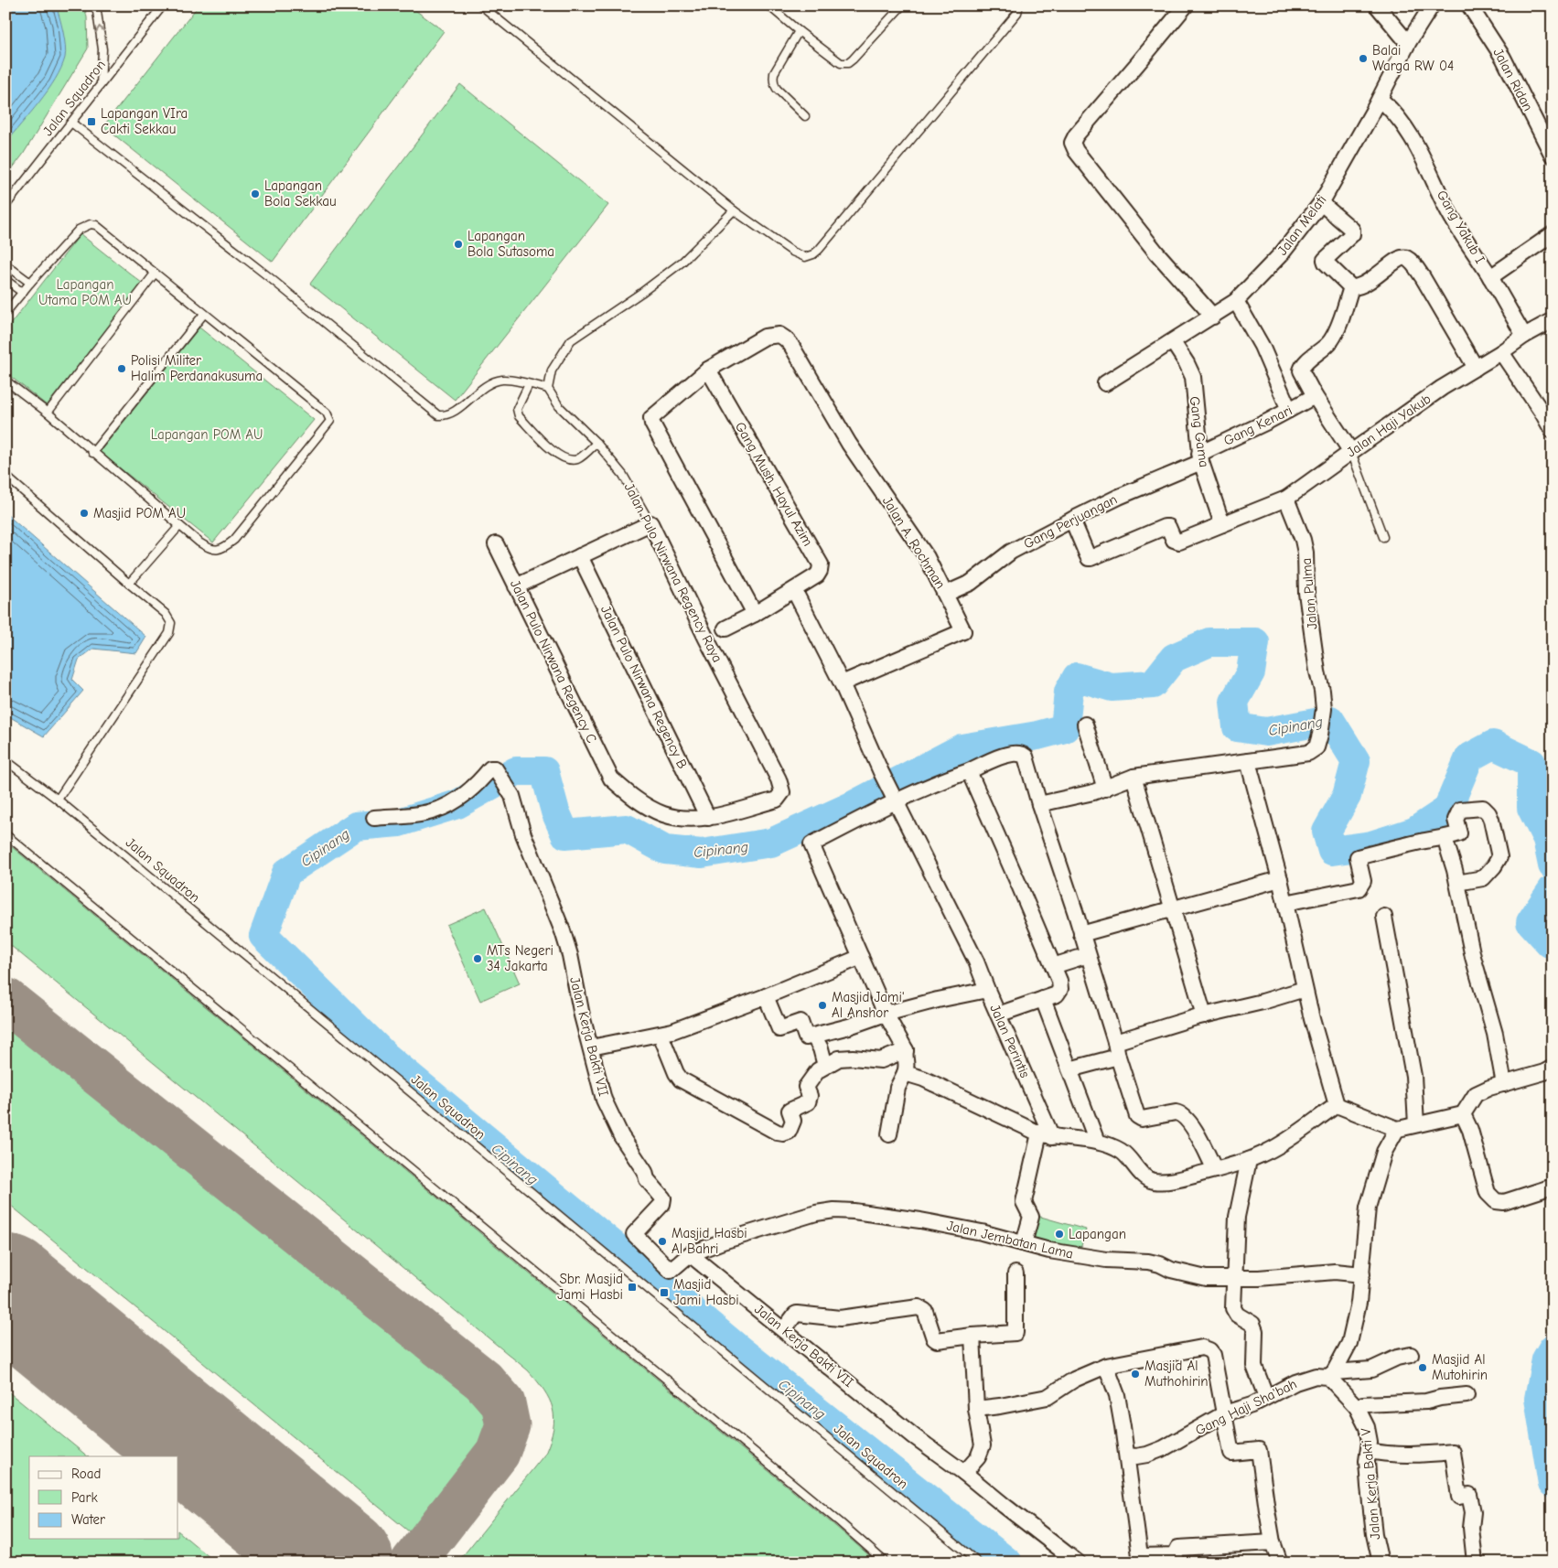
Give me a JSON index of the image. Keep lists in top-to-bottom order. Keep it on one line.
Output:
{"streets":{"street":["Jalan Ridan","Jalan Melati","Gang Yakub I","Gang Kenari","Jalan Haji Yakub","Gang Gama","Gang Mush. Hayul Azim","Gang Perjuangan","Jalan A. Rochman","Jalan Pulo Nirwana Regency Raya","Jalan Pulma","Jalan Pulo Nirwana Regency C","Jalan Pulo Nirwana Regency B","Jalan Kerja Bakti VII","Jalan Perintis","Jalan Jembatan Lama","Gang Haji Sha'bah","Jalan Kerja Bakti V"],"lane":["Jalan Squadron"]},"crossings":[["Jalan Melati","Gang Yakub I"],["Jalan Melati","Gang Gama"],["Gang Yakub I","Jalan Haji Yakub"],["Gang Kenari","Gang Gama"],["Gang Kenari","Gang Perjuangan"],["Jalan Haji Yakub","Gang Gama"],["Jalan Haji Yakub","Gang Perjuangan"],["Jalan Haji Yakub","Jalan Pulma"],["Gang Gama","Gang Perjuangan"],["Gang Mush. Hayul Azim","Jalan A. Rochman"],["Gang Perjuangan","Jalan A. Rochman"],["Jalan Pulo Nirwana Regency Raya","Jalan Pulo Nirwana Regency C"],["Jalan Pulo Nirwana Regency Raya","Jalan Pulo Nirwana Regency B"],["Jalan Kerja Bakti VII","Jalan Jembatan Lama"]],"water":["Cipinang"],"parks":["Lapangan Utama POM AU","Lapangan POM AU"],"places":{"other":["Balai Warga RW 04","Lapangan Bola Sekkau","Lapangan Bola Sutasoma","Polisi Militer Halim Perdanakusuma","Masjid POM AU","MTs Negeri 34 Jakarta","Masjid Jami' Al Anshor","Lapangan","Masjid Hasbi Al Bahri","Masjid Al Mutohirin","Masjid Al Muthohirin"],"transit":["Lapangan VIra Cakti Sekkau","Sbr. Masjid Jami Hasbi","Masjid Jami Hasbi"]},"legend":["Road","Park","Water"]}
